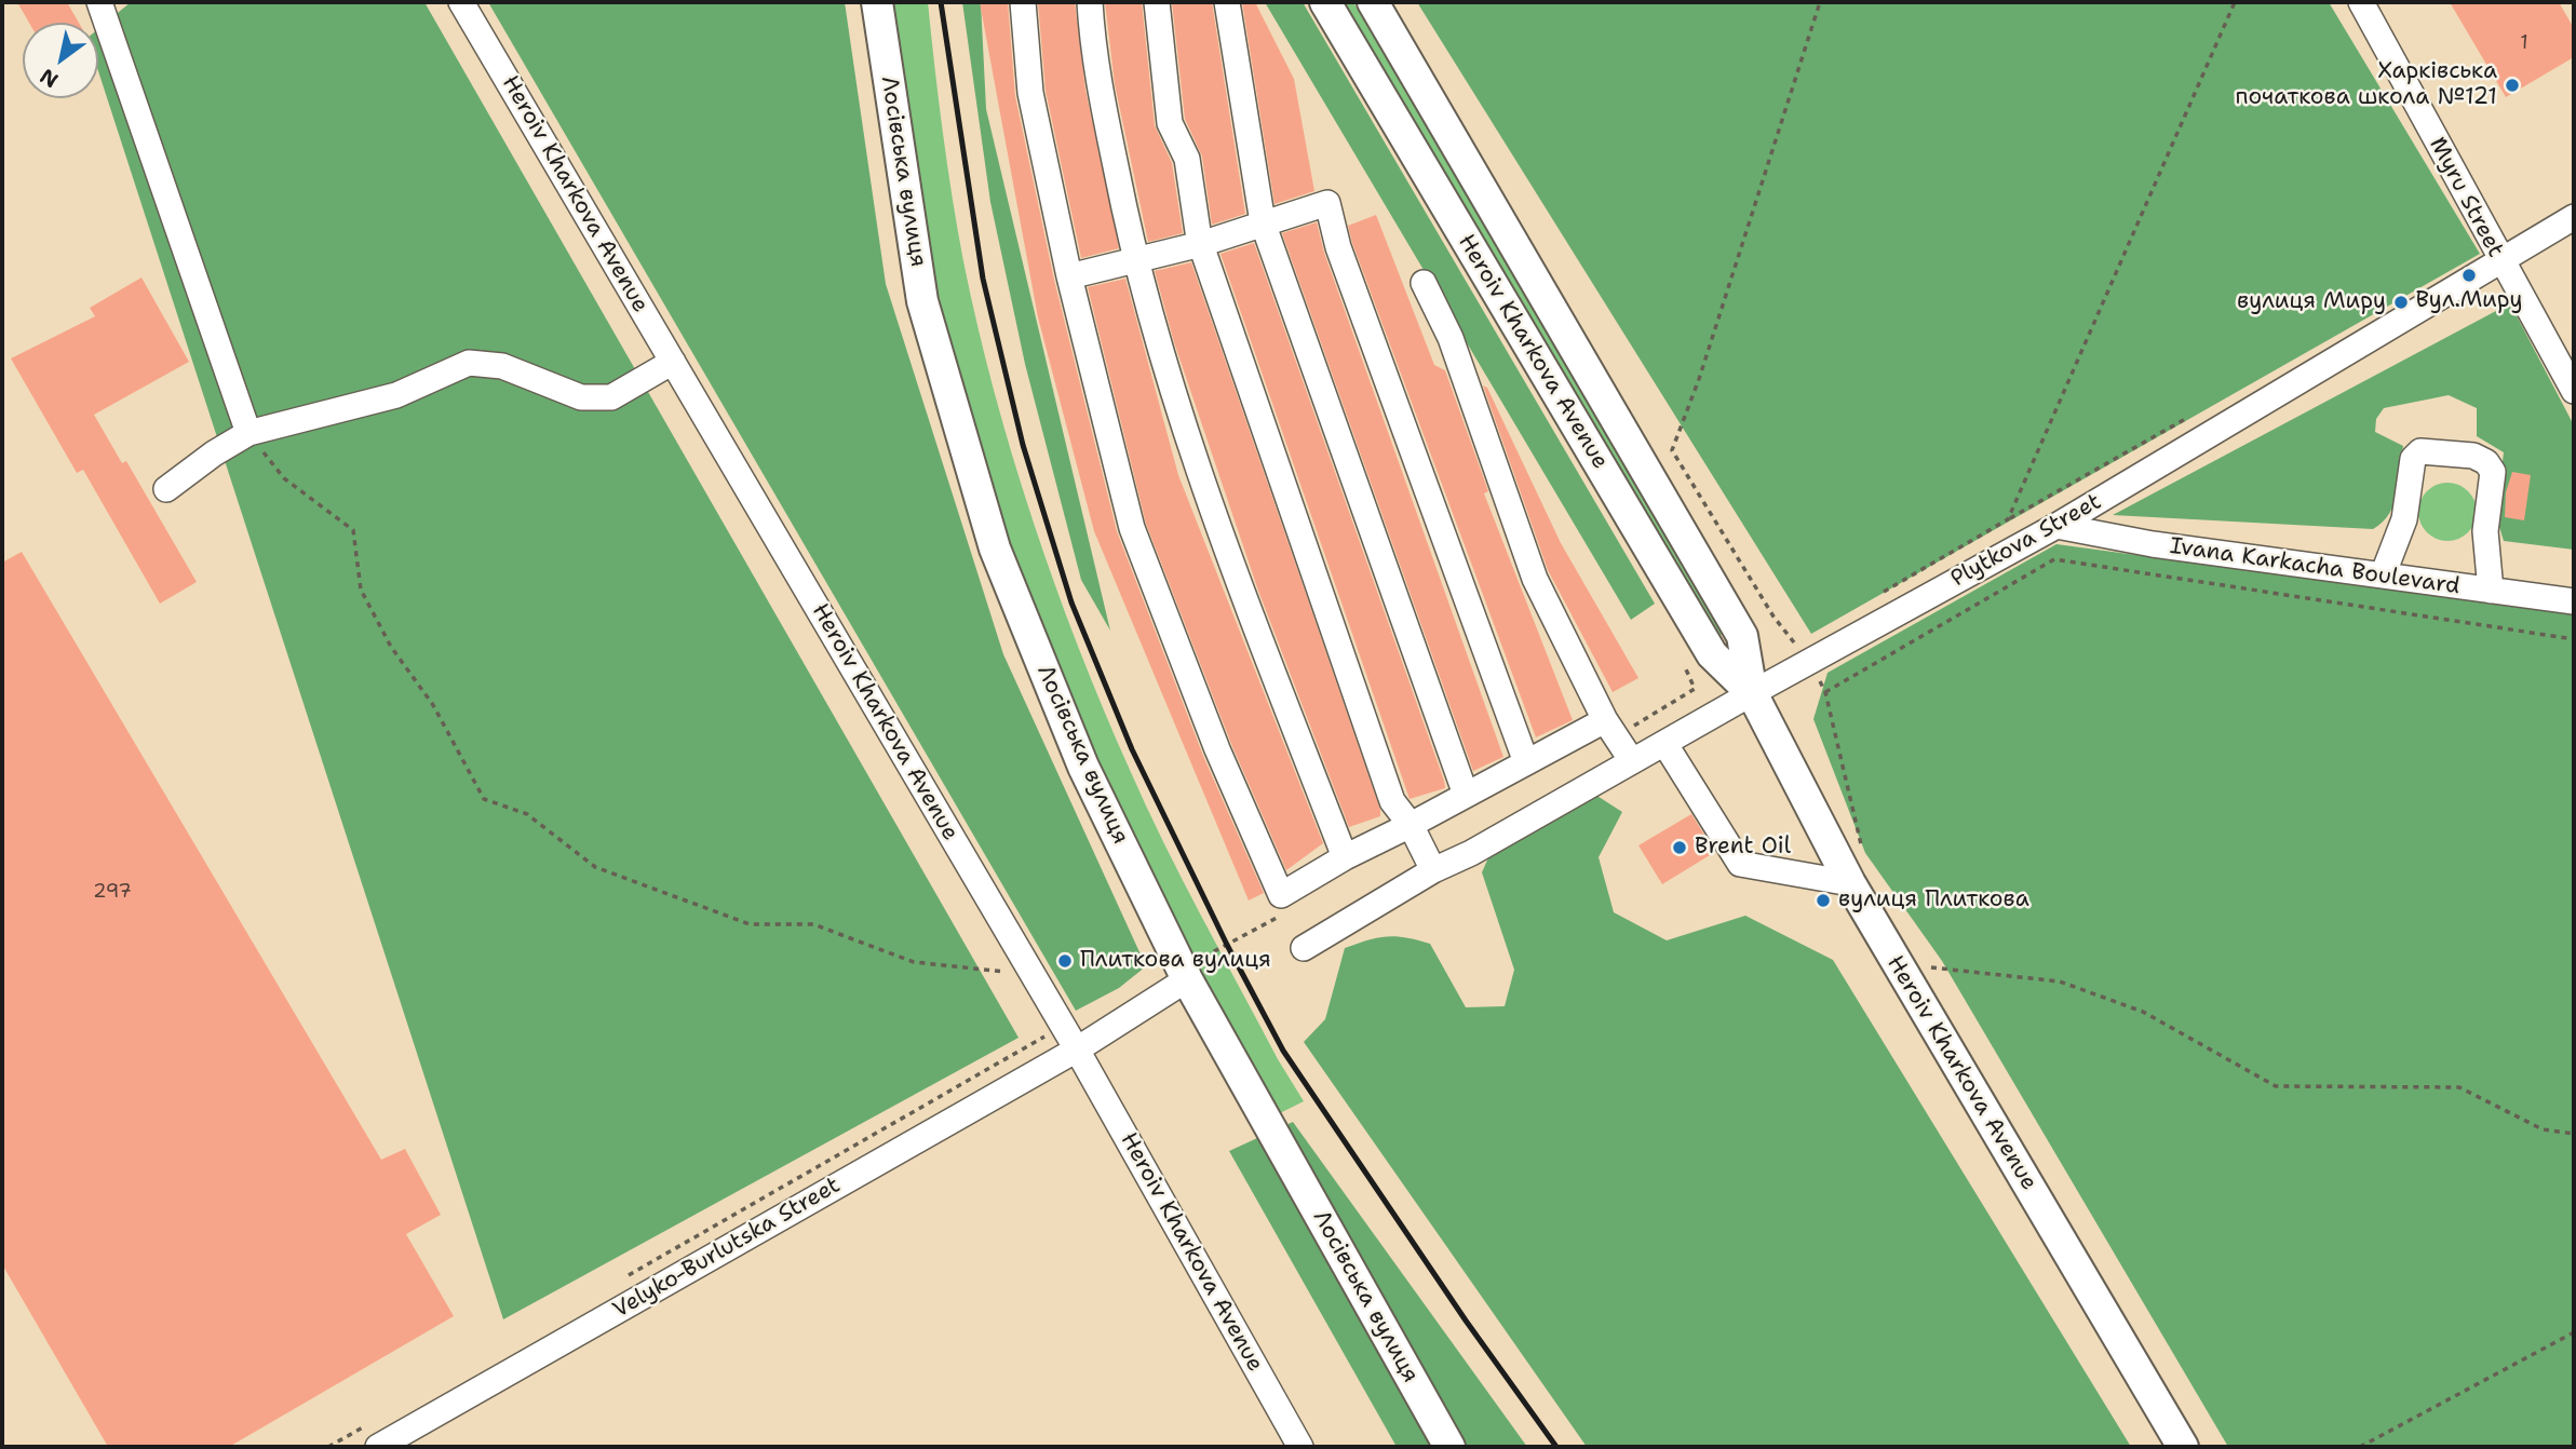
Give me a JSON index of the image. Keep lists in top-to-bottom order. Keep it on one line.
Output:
{"streets":{"main road":["Лосівська вулиця","Heroiv Kharkova Avenue"],"street":["Myru Street","Plytkova Street","Ivana Karkacha Boulevard","Velyko-Burlutska Street"]},"crossings":[["Heroiv Kharkova Avenue","Plytkova Street"],["Heroiv Kharkova Avenue","Velyko-Burlutska Street"],["Myru Street","Plytkova Street"],["Plytkova Street","Ivana Karkacha Boulevard"]],"places":["Харківська початкова школа №121","Вул.Миру","вулиця Миру","Brent Oil","вулиця Плиткова","Плиткова вулиця"],"house_numbers":["1","297"],"north":"bottom left"}
